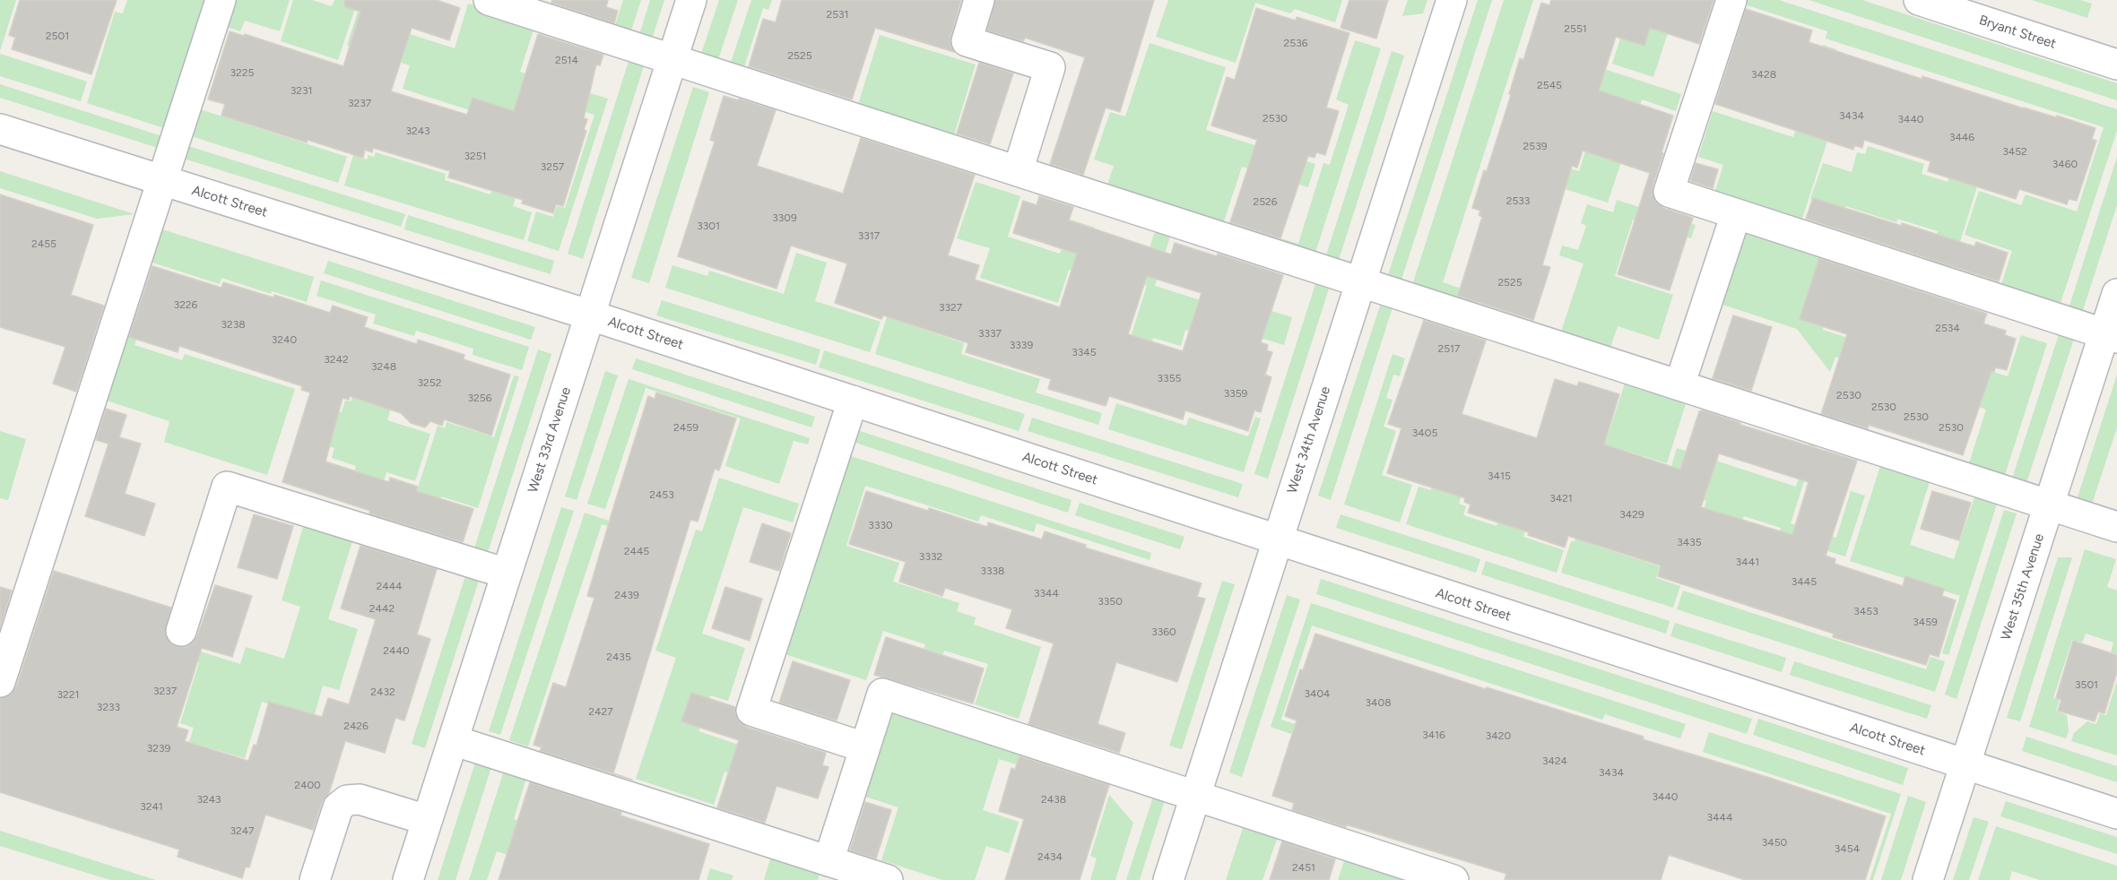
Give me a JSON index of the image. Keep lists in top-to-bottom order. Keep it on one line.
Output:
{"streets":{"street":["Bryant Street","Alcott Street","West 33rd Avenue","West 34th Avenue","West 35th Avenue"]},"crossings":[["Alcott Street","West 33rd Avenue"],["Alcott Street","West 34th Avenue"],["Alcott Street","West 35th Avenue"]],"house_numbers":["2531","2551","2501","2536","2525","2514","3225","3428","2545","3231","3237","3434","2530","3440","3243","3446","2539","3452","3251","3460","3257","2533","2526","3309","3301","3317","2455","2525","3226","3327","3238","2534","3337","3240","3339","2517","3345","3242","3248","3355","3252","3359","2530","3256","2530","2530","2459","2530","3405","3415","2453","3421","3429","3330","3435","2445","3332","3441","3338","3445","2444","3344","2439","3350","2442","3453","3459","3360","2440","2435","3501","3237","2432","3404","3221","3408","3233","2427","2426","3416","3420","3239","3424","3434","2400","3440","3243","2438","3241","3444","3247","3450","3454","2434","2451"]}
